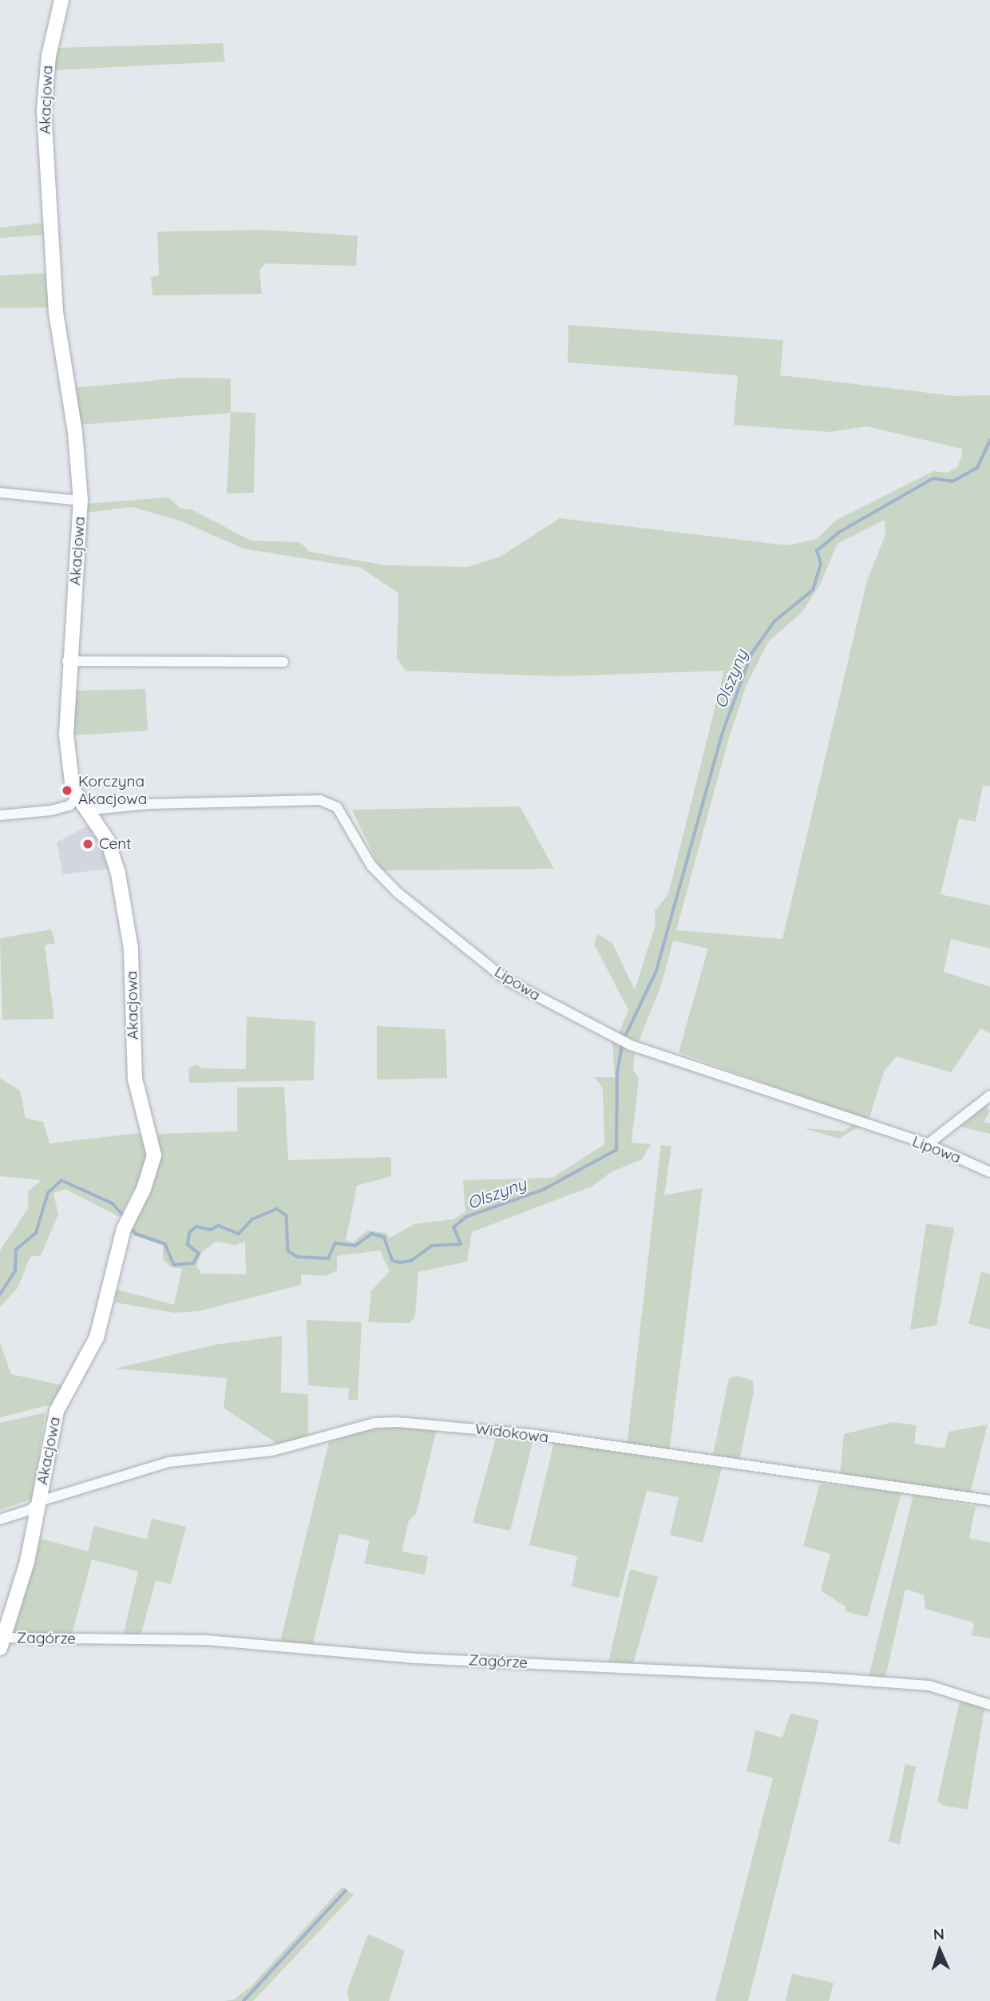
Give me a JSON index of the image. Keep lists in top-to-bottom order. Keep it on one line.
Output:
{"streets":{"street":["Akacjowa","Lipowa","Widokowa","Zagórze"]},"crossings":[["Akacjowa","Lipowa"],["Akacjowa","Widokowa"],["Akacjowa","Zagórze"]],"water":["Olszyny"],"places":["Korczyna Akacjowa","Cent"],"north":"top"}
